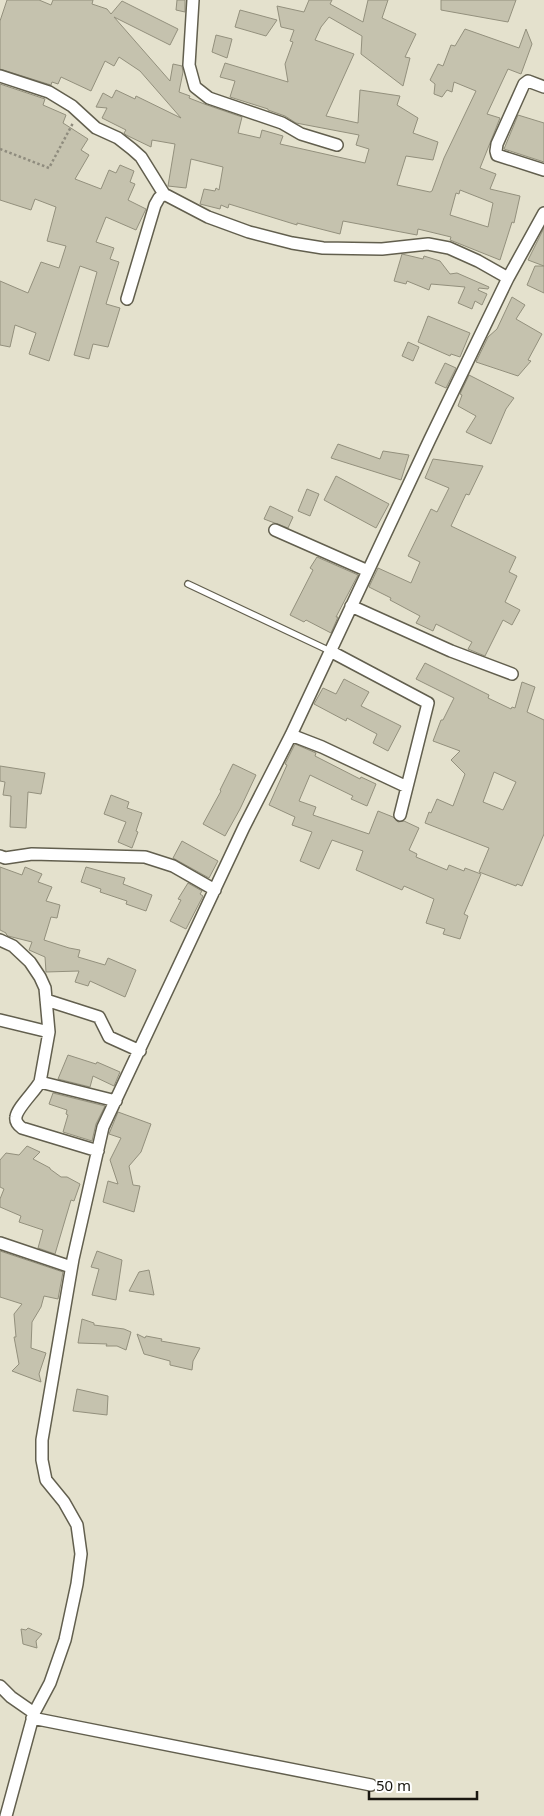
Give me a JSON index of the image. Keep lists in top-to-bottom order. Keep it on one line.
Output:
{"scale_bar":"50 m"}
